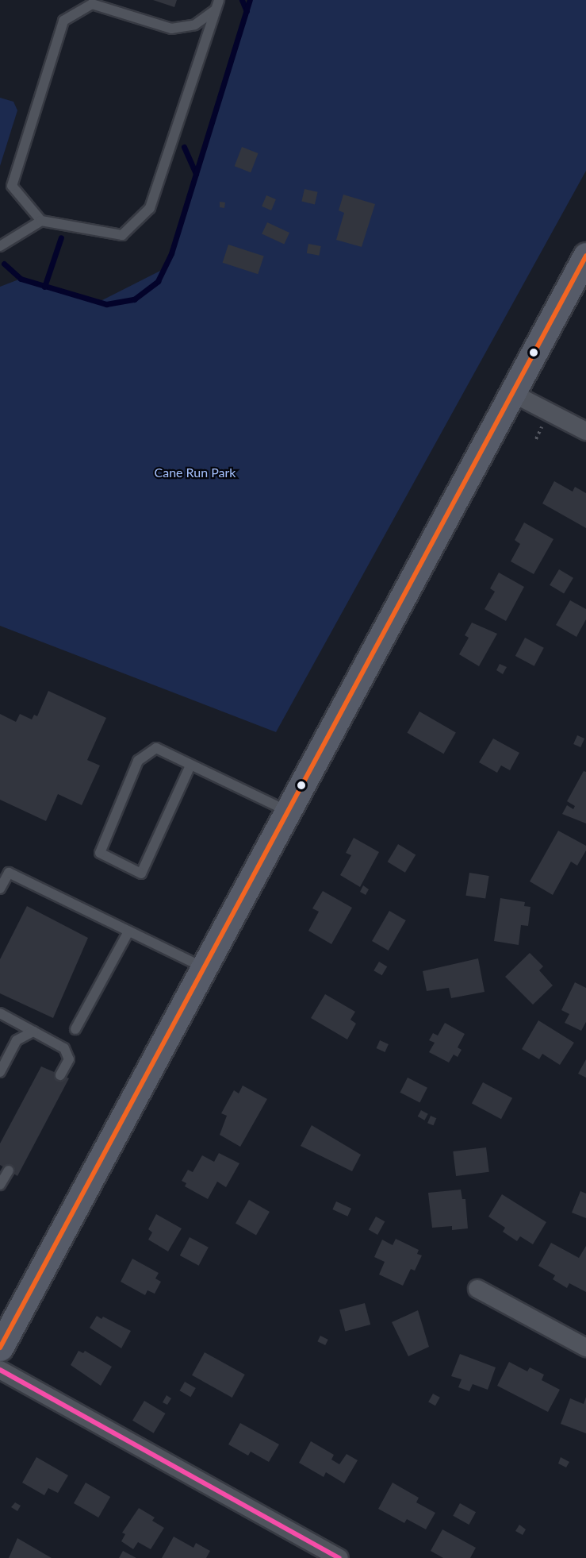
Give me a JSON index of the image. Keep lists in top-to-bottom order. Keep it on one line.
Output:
{"parks":["Cane Run Park"]}
